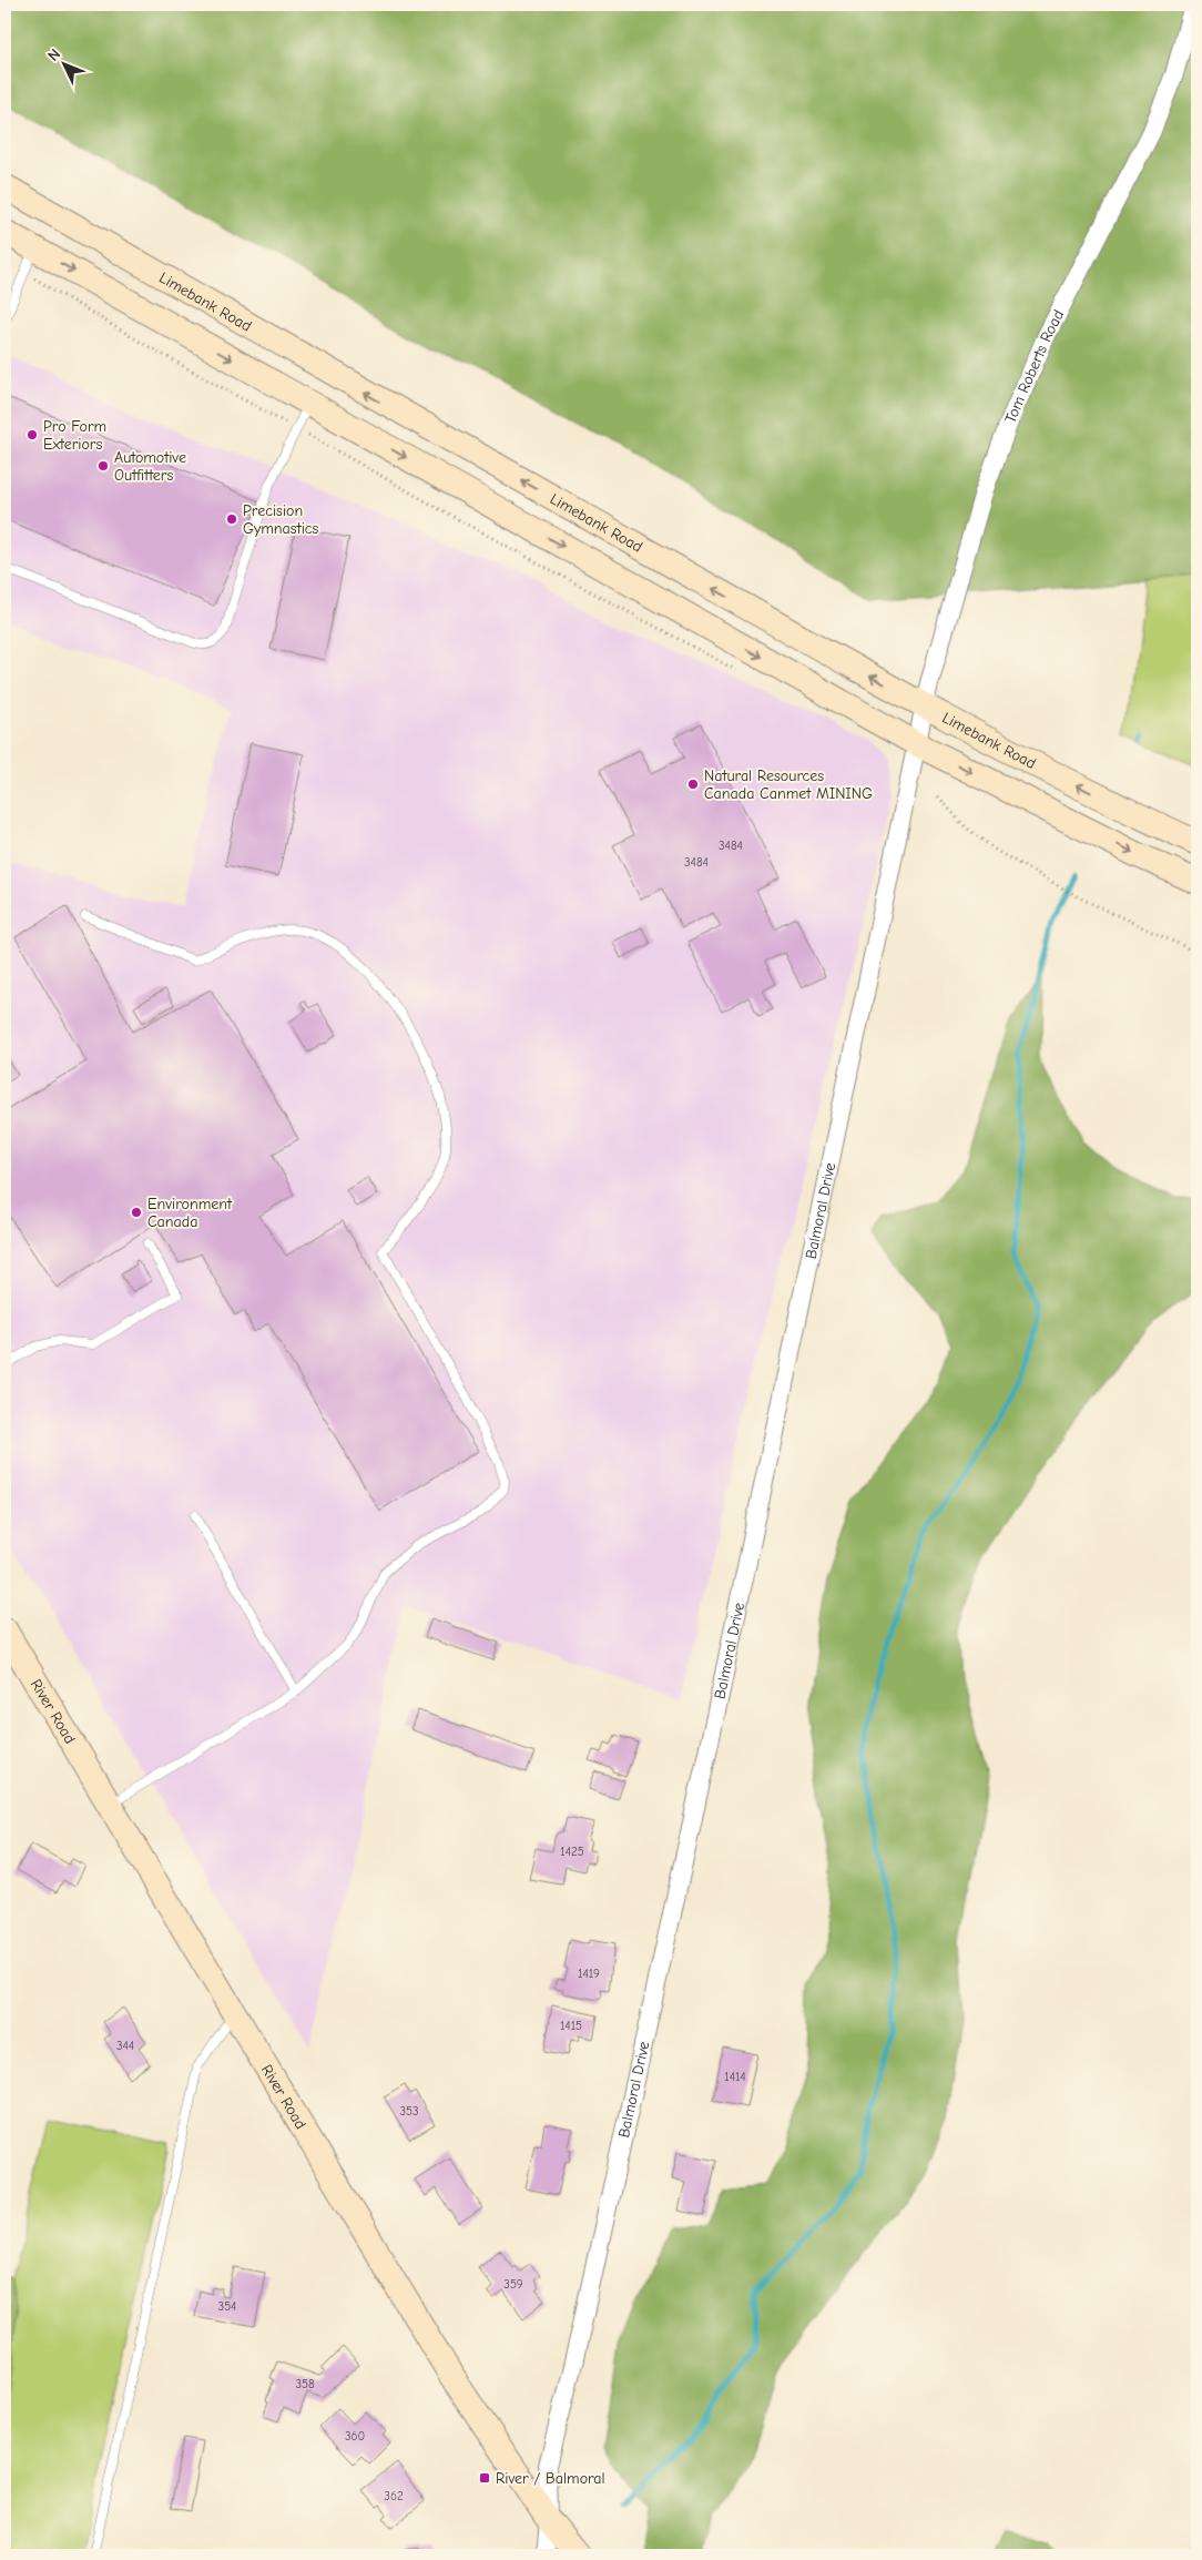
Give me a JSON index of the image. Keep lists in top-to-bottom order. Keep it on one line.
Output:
{"streets":{"main road":["Limebank Road","River Road"],"street":["Tom Roberts Road","Balmoral Drive"]},"crossings":[["Limebank Road","Tom Roberts Road"],["Tom Roberts Road","Balmoral Drive"],["Balmoral Drive","River Road"]],"places":{"other":["Pro Form Exteriors","Automotive Outfitters","Precision Gymnastics","Natural Resources Canada Canmet MINING","Environment Canada"],"transit":["River / Balmoral"]},"house_numbers":["3484","3484","1425","1419","1415","344","1414","353","359","354","358","360","362"],"north":"top left"}
